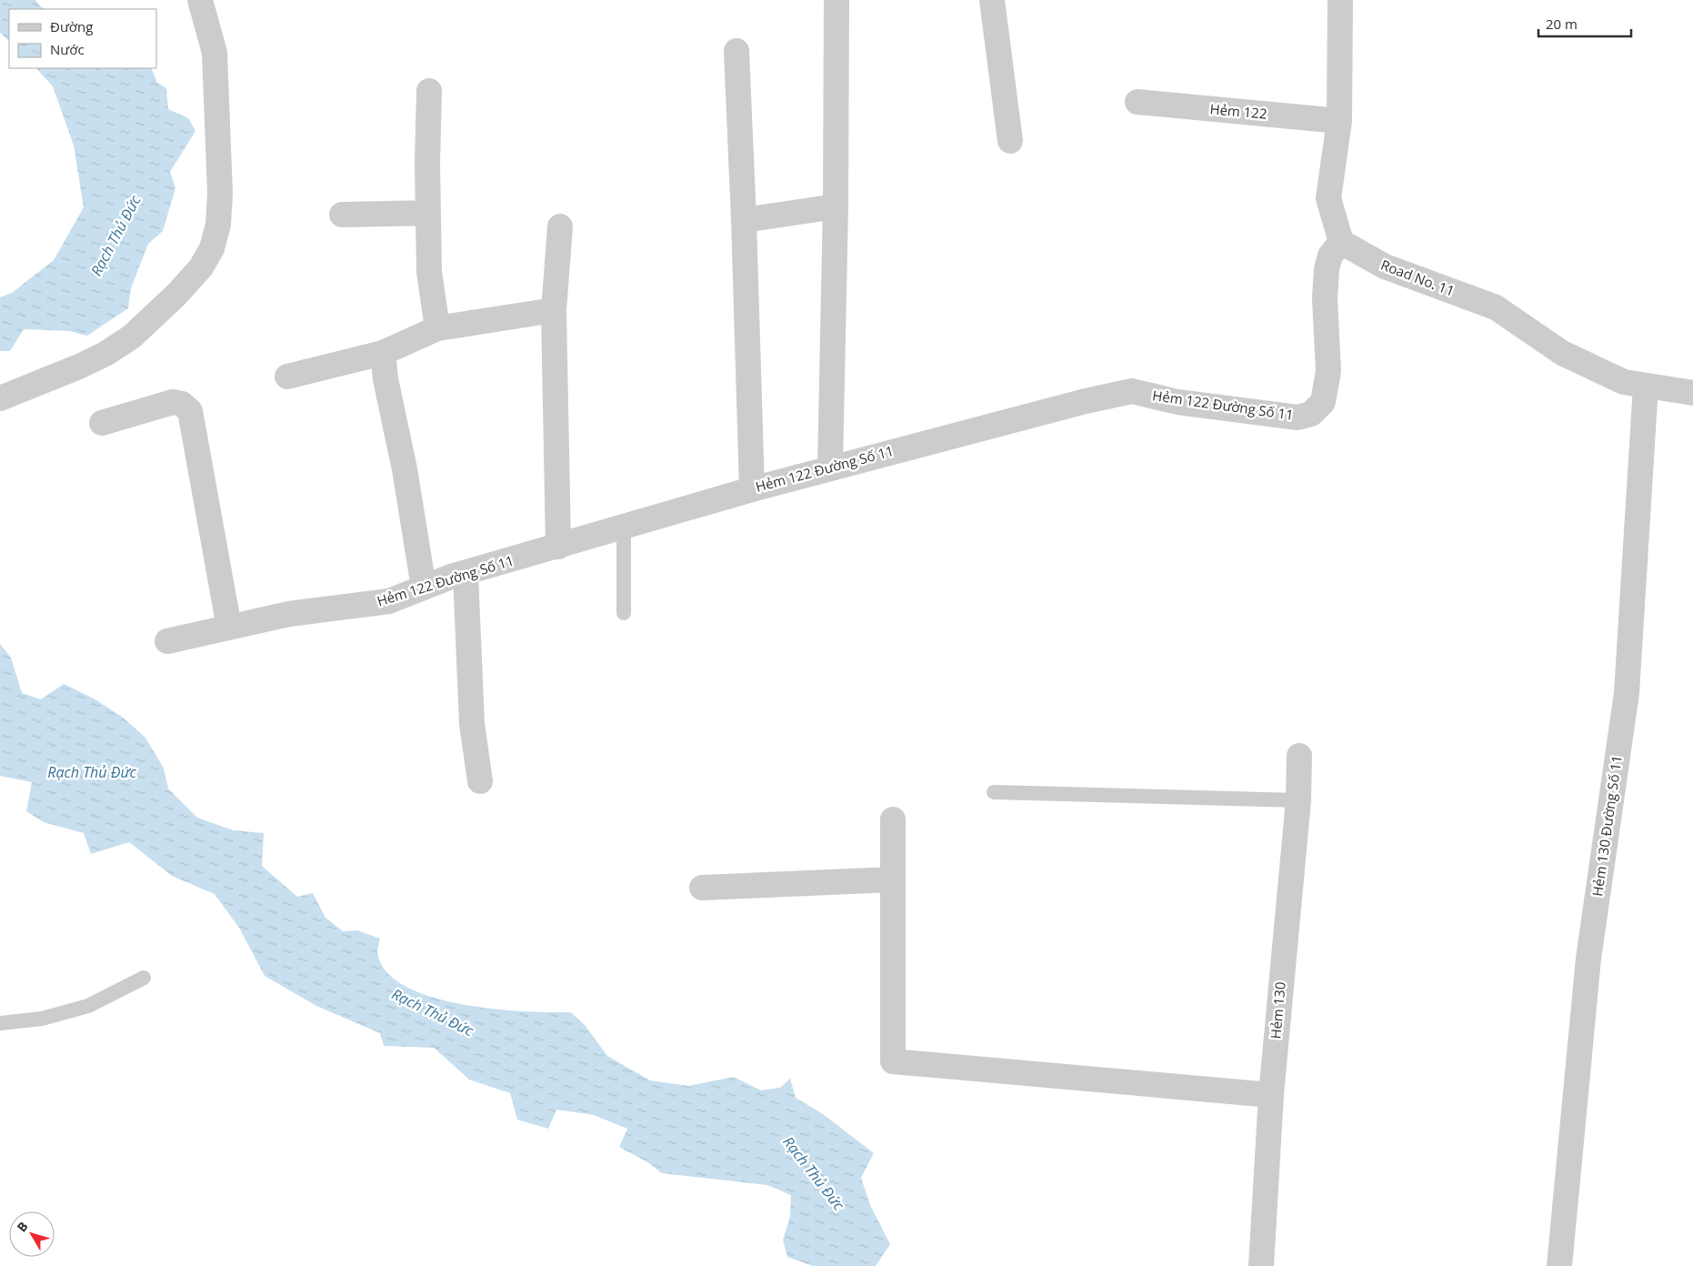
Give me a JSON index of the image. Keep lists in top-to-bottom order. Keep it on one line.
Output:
{"streets":{"street":["Hẻm 122","Road No. 11","Hẻm 122 Đường Số 11","Hẻm 130 Đường Số 11","Hẻm 130"]},"crossings":[["Road No. 11","Hẻm 122 Đường Số 11"],["Road No. 11","Hẻm 130 Đường Số 11"]],"water":["Rạch Thủ Đức"],"legend":["Đường","Nước"],"scale_bar":"20 m","north":"top left"}
